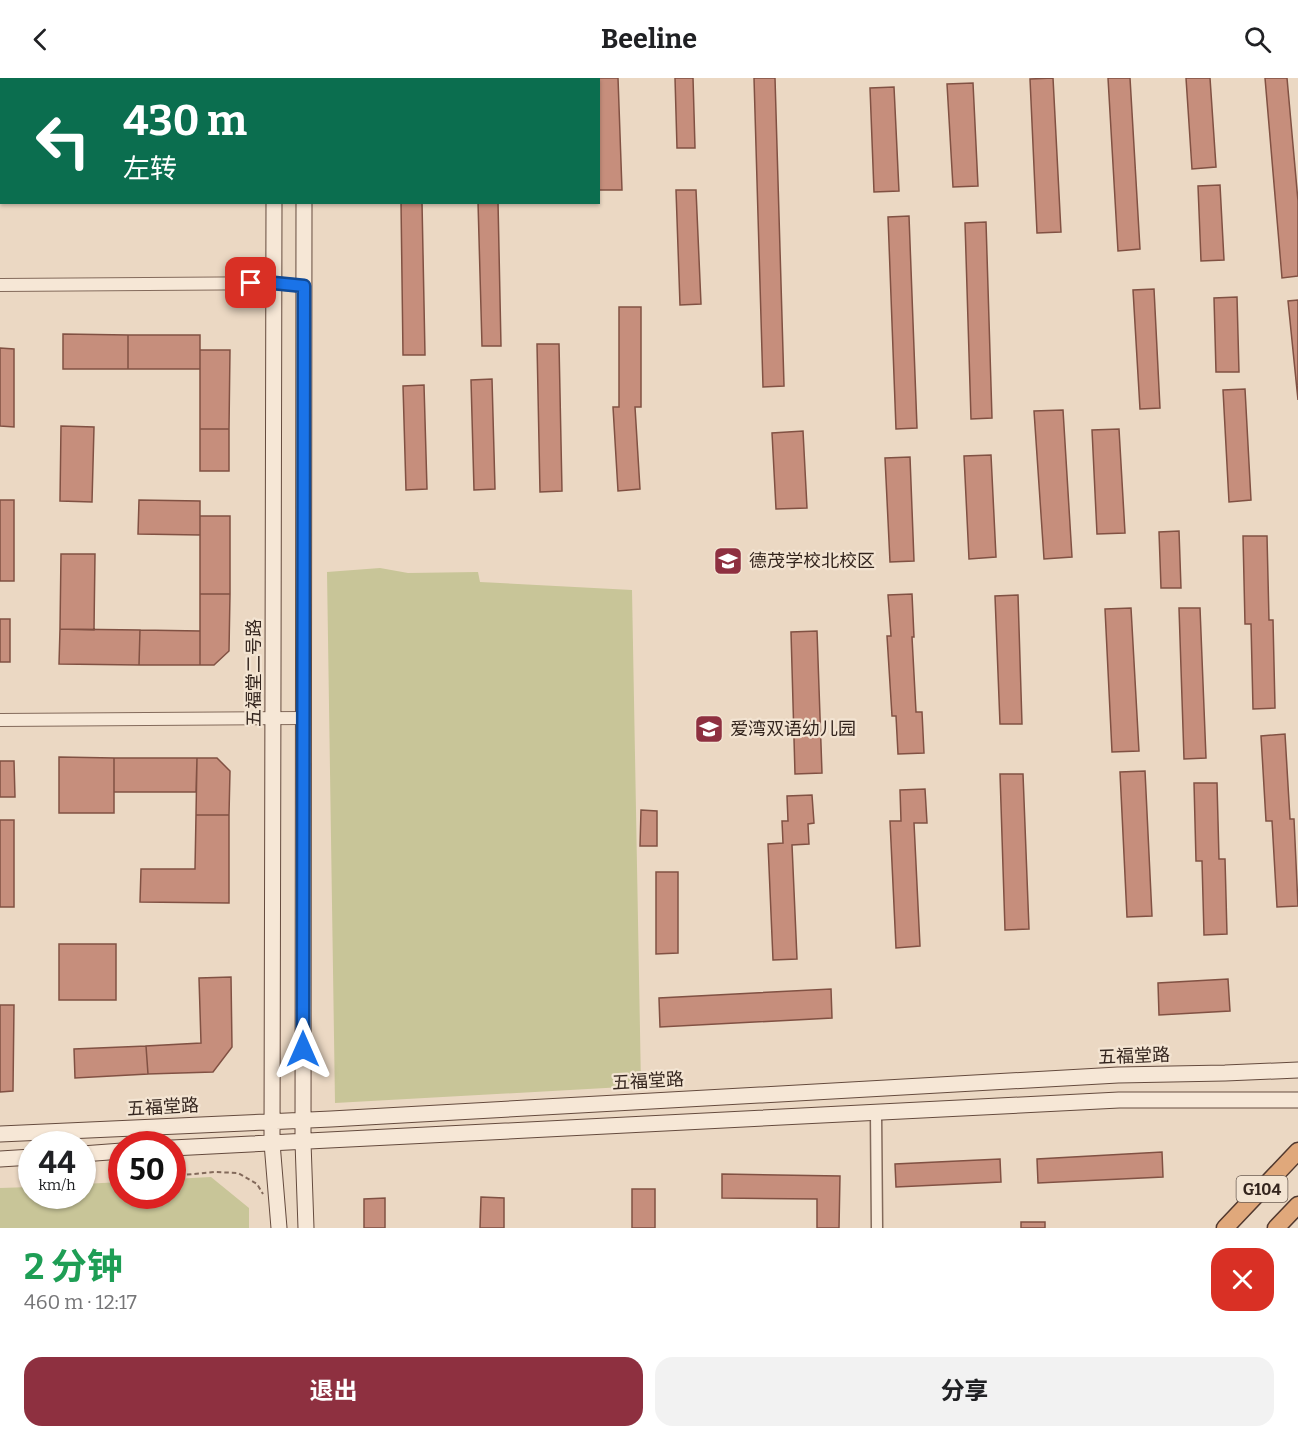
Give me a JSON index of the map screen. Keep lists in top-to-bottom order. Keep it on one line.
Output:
{"streets":{"highway":["G104"],"main road":["五福堂二号路","五福堂路"]},"crossings":[["五福堂二号路","五福堂路"]],"places":{"school or university":["德茂学校北校区","爱湾双语幼儿园"]},"page":{"header":"Beeline","turn":["430 m","左转"],"speed":"44 km/h","limit":"50","heading":["2 分钟","460 m · 12:17"],"buttons":["退出","分享"]}}
